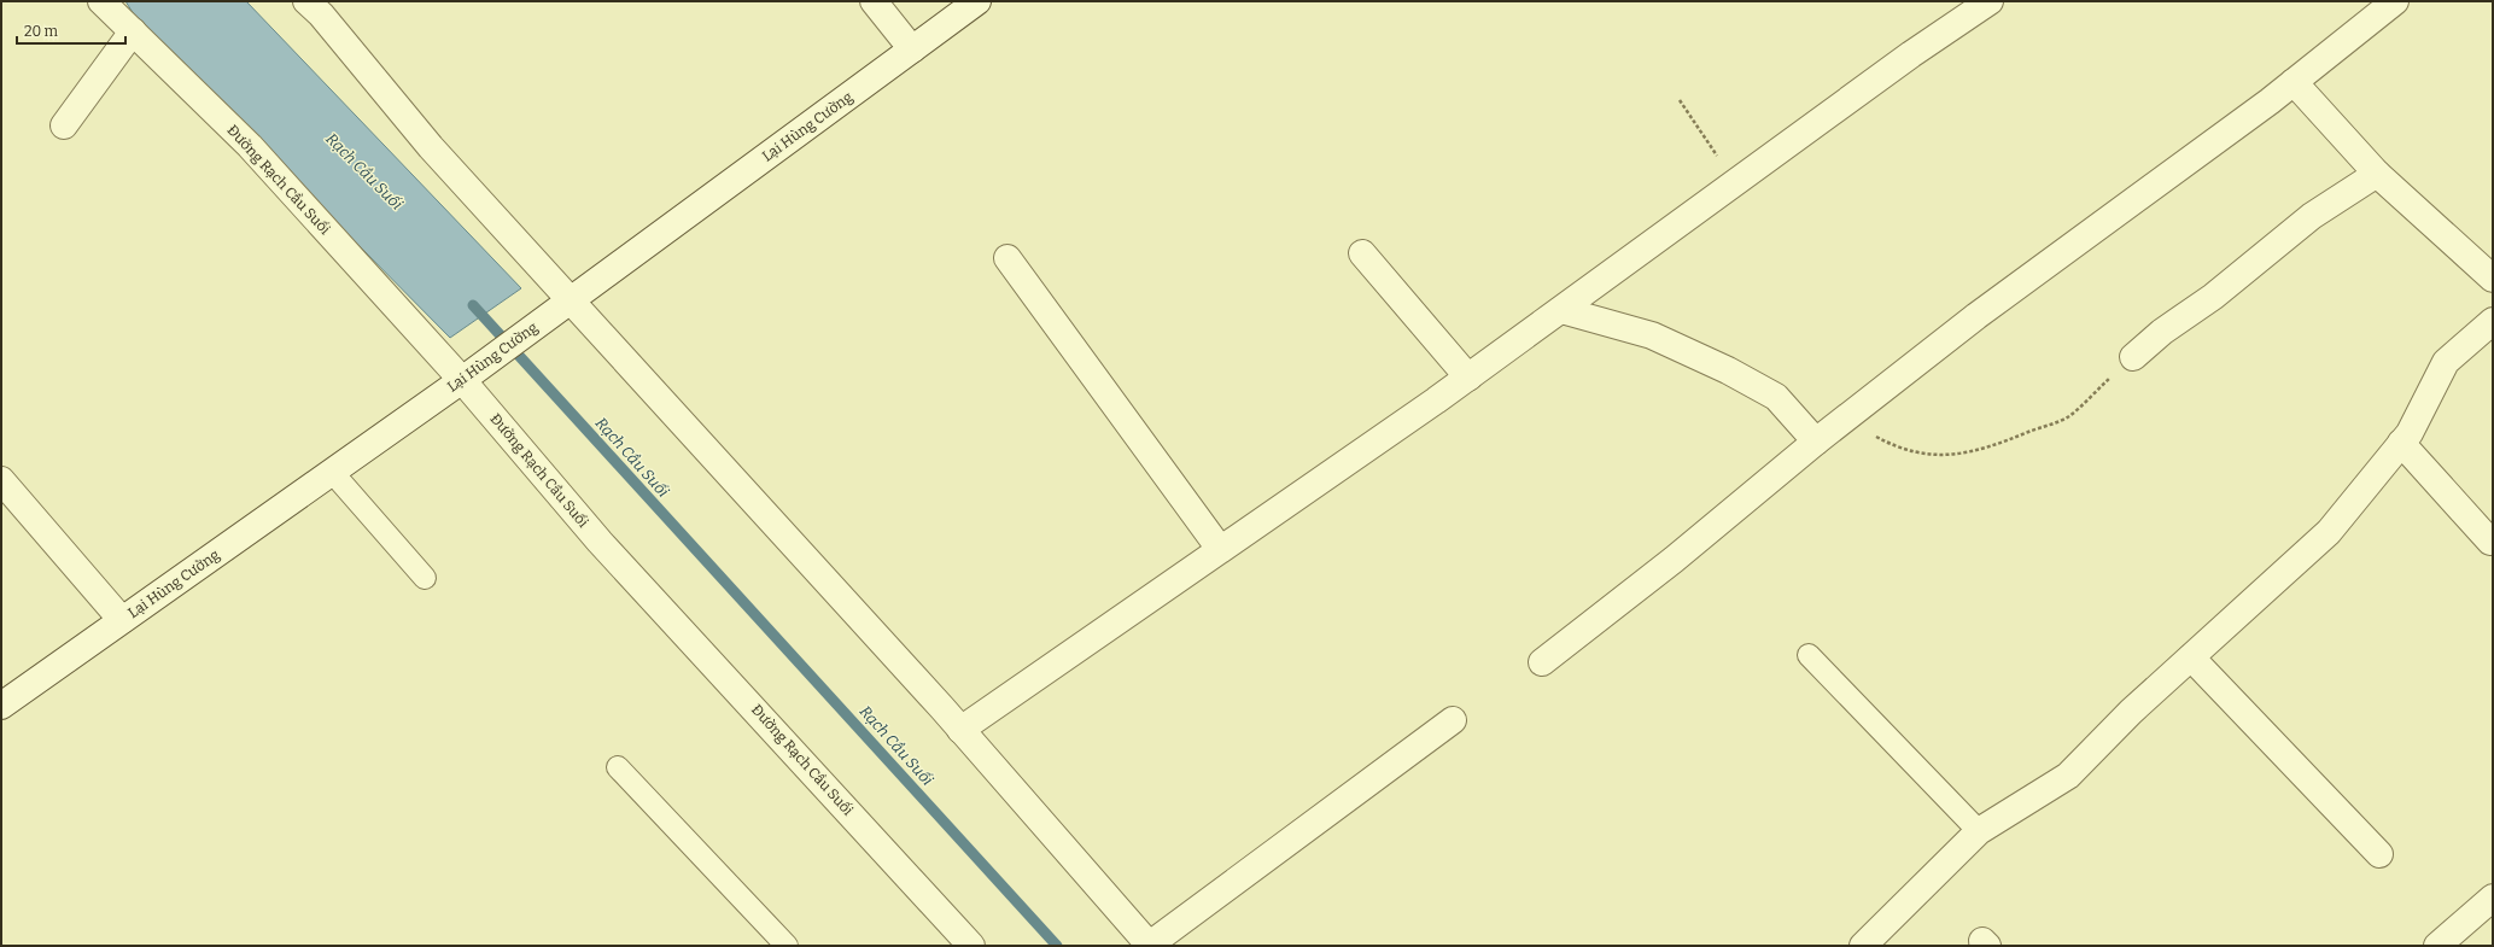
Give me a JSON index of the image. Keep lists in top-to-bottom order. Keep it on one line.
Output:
{"streets":{"street":["Lại Hùng Cường","Đường Rạch Cầu Suối"]},"crossings":[["Lại Hùng Cường","Đường Rạch Cầu Suối"]],"water":["Rạch Cầu Suối"],"scale_bar":"20 m"}
